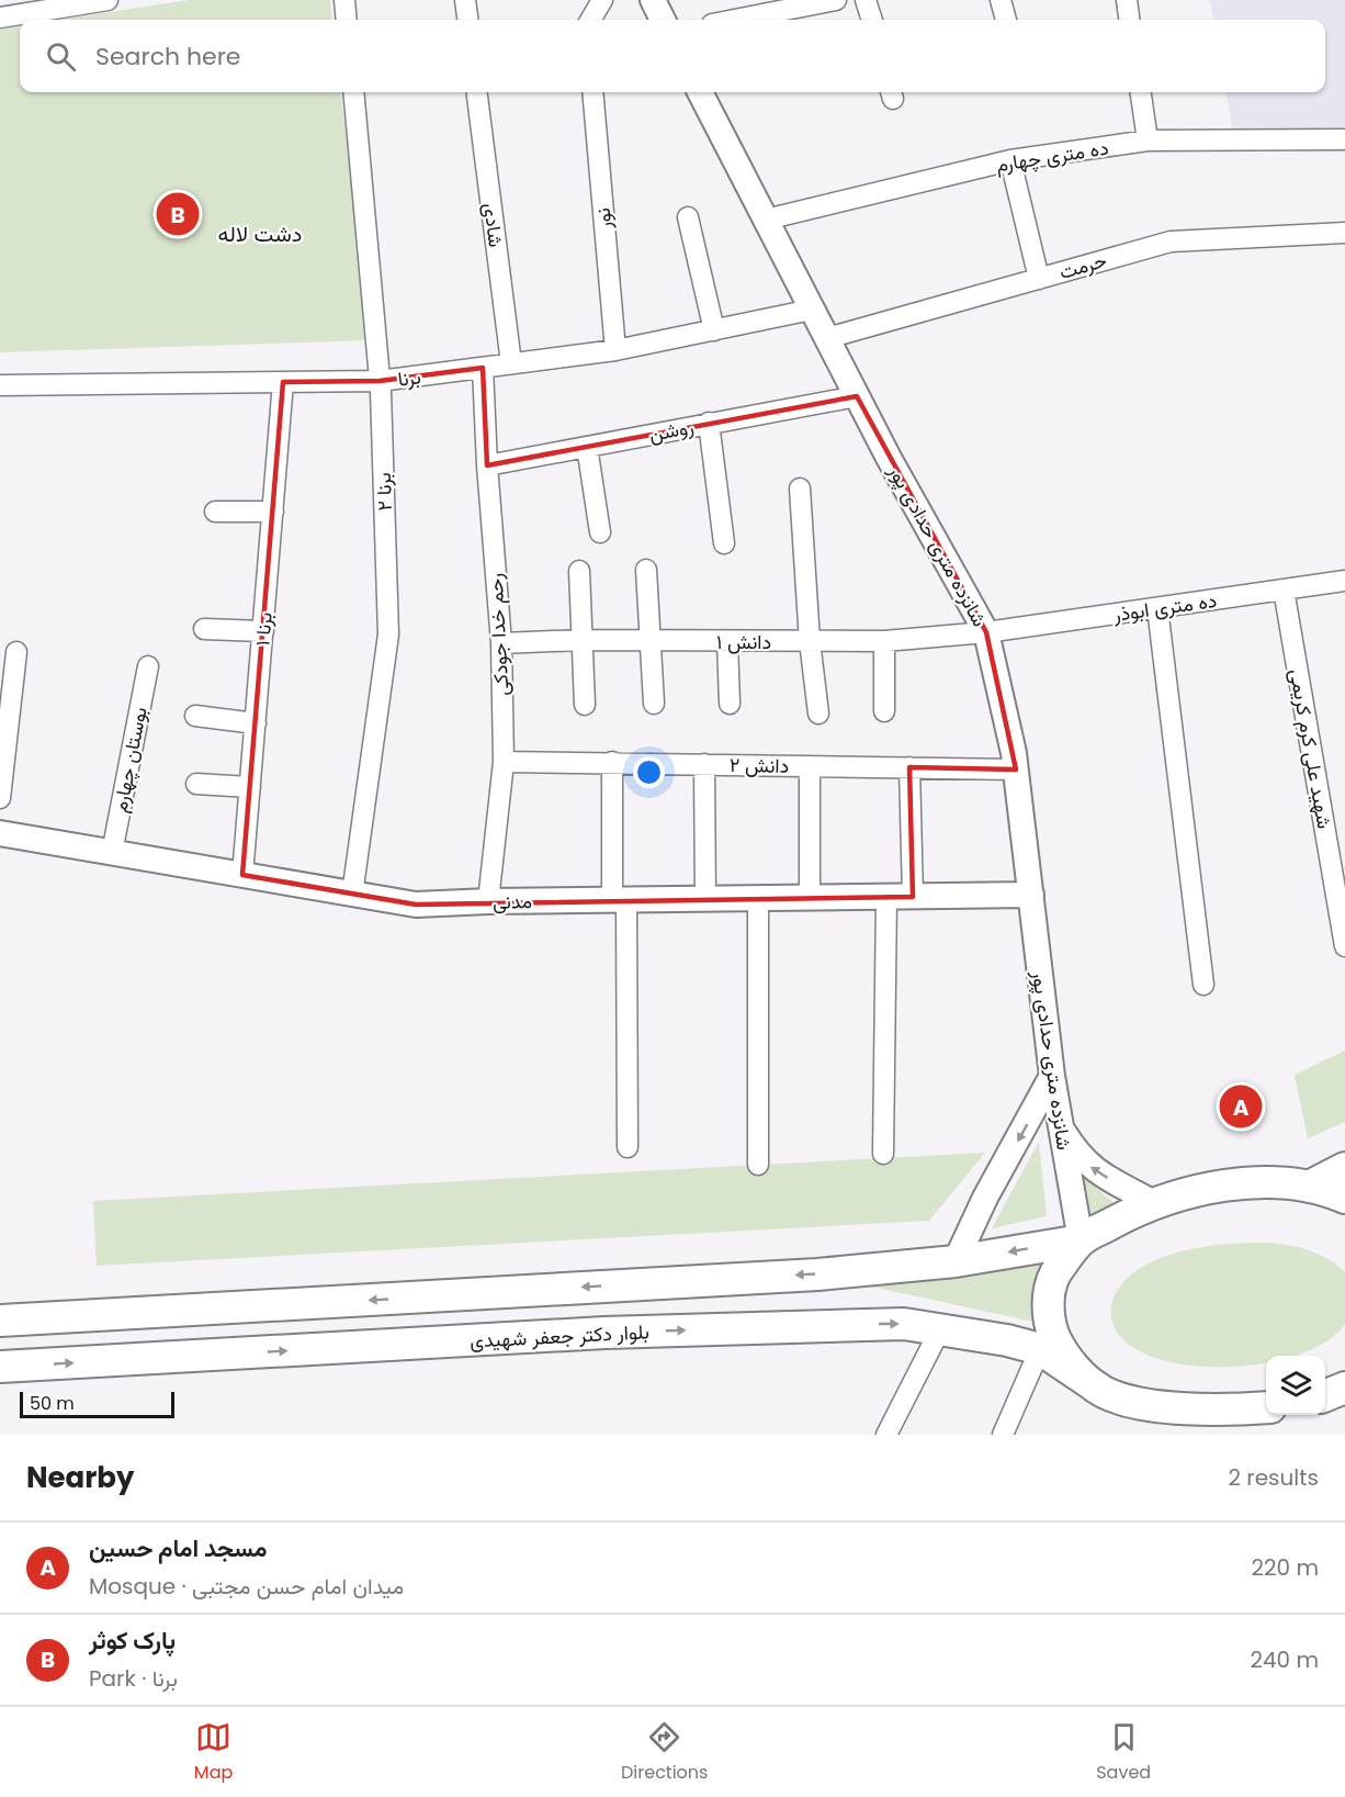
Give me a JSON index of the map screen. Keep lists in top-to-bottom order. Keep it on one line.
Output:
{"streets":{"main road":["بلوار دکتر جعفر شهیدی"],"street":["ده متری چهارم","نور","شادی","حرمت","برنا","روشن","برنا ۲","شانزده متری حدادی پور","ده متری ابوذر","برنا ۱","رحم خدا جودکی","دانش ۱","شهید علی کرم کریمی","بوستان چهارم","دانش ۲","مدنی"]},"crossings":[["ده متری چهارم","شانزده متری حدادی پور"],["نور","برنا"],["شادی","برنا"],["حرمت","شانزده متری حدادی پور"],["برنا","برنا ۲"],["برنا","شانزده متری حدادی پور"],["برنا","برنا ۱"],["برنا","رحم خدا جودکی"],["روشن","شانزده متری حدادی پور"],["روشن","رحم خدا جودکی"],["برنا ۲","مدنی"],["شانزده متری حدادی پور","ده متری ابوذر"],["شانزده متری حدادی پور","دانش ۱"],["شانزده متری حدادی پور","دانش ۲"],["شانزده متری حدادی پور","مدنی"],["ده متری ابوذر","دانش ۱"],["ده متری ابوذر","شهید علی کرم کریمی"],["برنا ۱","مدنی"],["رحم خدا جودکی","دانش ۱"],["رحم خدا جودکی","دانش ۲"],["رحم خدا جودکی","مدنی"],["بوستان چهارم","مدنی"]],"districts":["دشت لاله"],"scale_bar":"50 m","page":{"search":"Search here","pins":["B","A"],"scale":"50 m","heading":["Nearby","2 results"],"list":[{"mark":"A","name":"مسجد امام حسین","note":"Mosque · میدان امام حسن مجتبی","value":"220 m"},{"mark":"B","name":"پارک کوثر","note":"Park · برنا","value":"240 m"}],"nav":["Map","Directions","Saved"]}}
